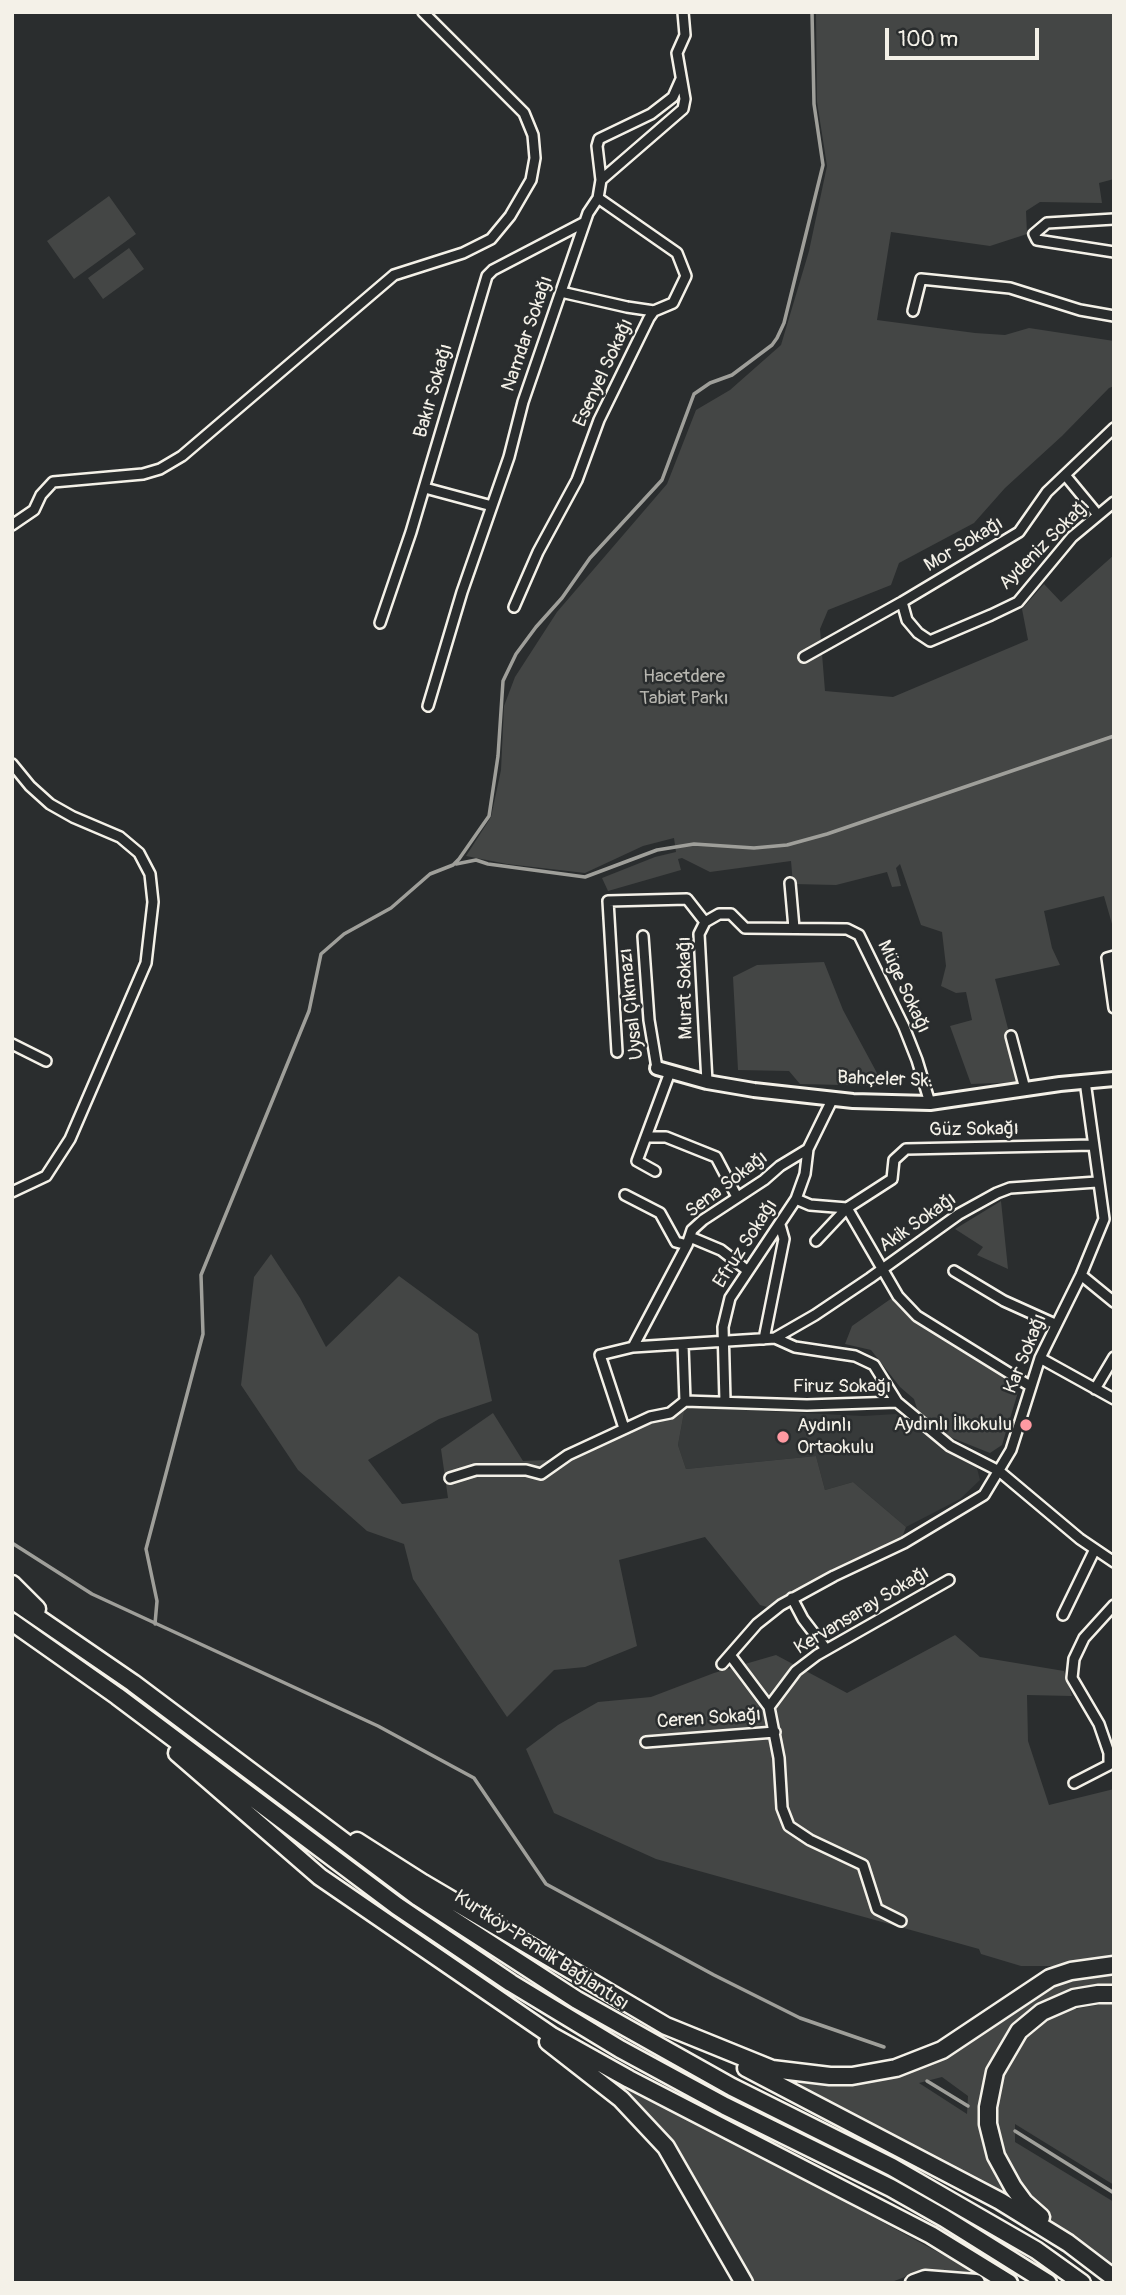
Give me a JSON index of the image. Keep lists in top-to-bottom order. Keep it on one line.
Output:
{"streets":{"highway":["Kurtköy-Pendik Bağlantısı"],"street":["Namdar Sokağı","Esenyel Sokağı","Bakır Sokağı","Mor Sokağı","Aydeniz Sokağı","Müge Sokağı","Murat Sokağı","Uysal Çıkmazı","Bahçeler Sk.","Güz Sokağı","Sena Sokağı","Akik Sokağı","Efruz Sokağı","Kar Sokağı","Firuz Sokağı","Kervansaray Sokağı","Ceren Sokağı"]},"crossings":[["Namdar Sokağı","Esenyel Sokağı"],["Namdar Sokağı","Bakır Sokağı"],["Mor Sokağı","Aydeniz Sokağı"],["Müge Sokağı","Murat Sokağı"],["Müge Sokağı","Bahçeler Sk."],["Murat Sokağı","Bahçeler Sk."],["Uysal Çıkmazı","Bahçeler Sk."],["Bahçeler Sk.","Kar Sokağı"],["Güz Sokağı","Kar Sokağı"],["Sena Sokağı","Efruz Sokağı"],["Akik Sokağı","Kar Sokağı"],["Efruz Sokağı","Firuz Sokağı"],["Kar Sokağı","Firuz Sokağı"]],"parks":["Hacetdere Tabiat Parkı"],"places":["Aydınlı İlkokulu","Aydınlı Ortaokulu"],"scale_bar":"100 m"}
